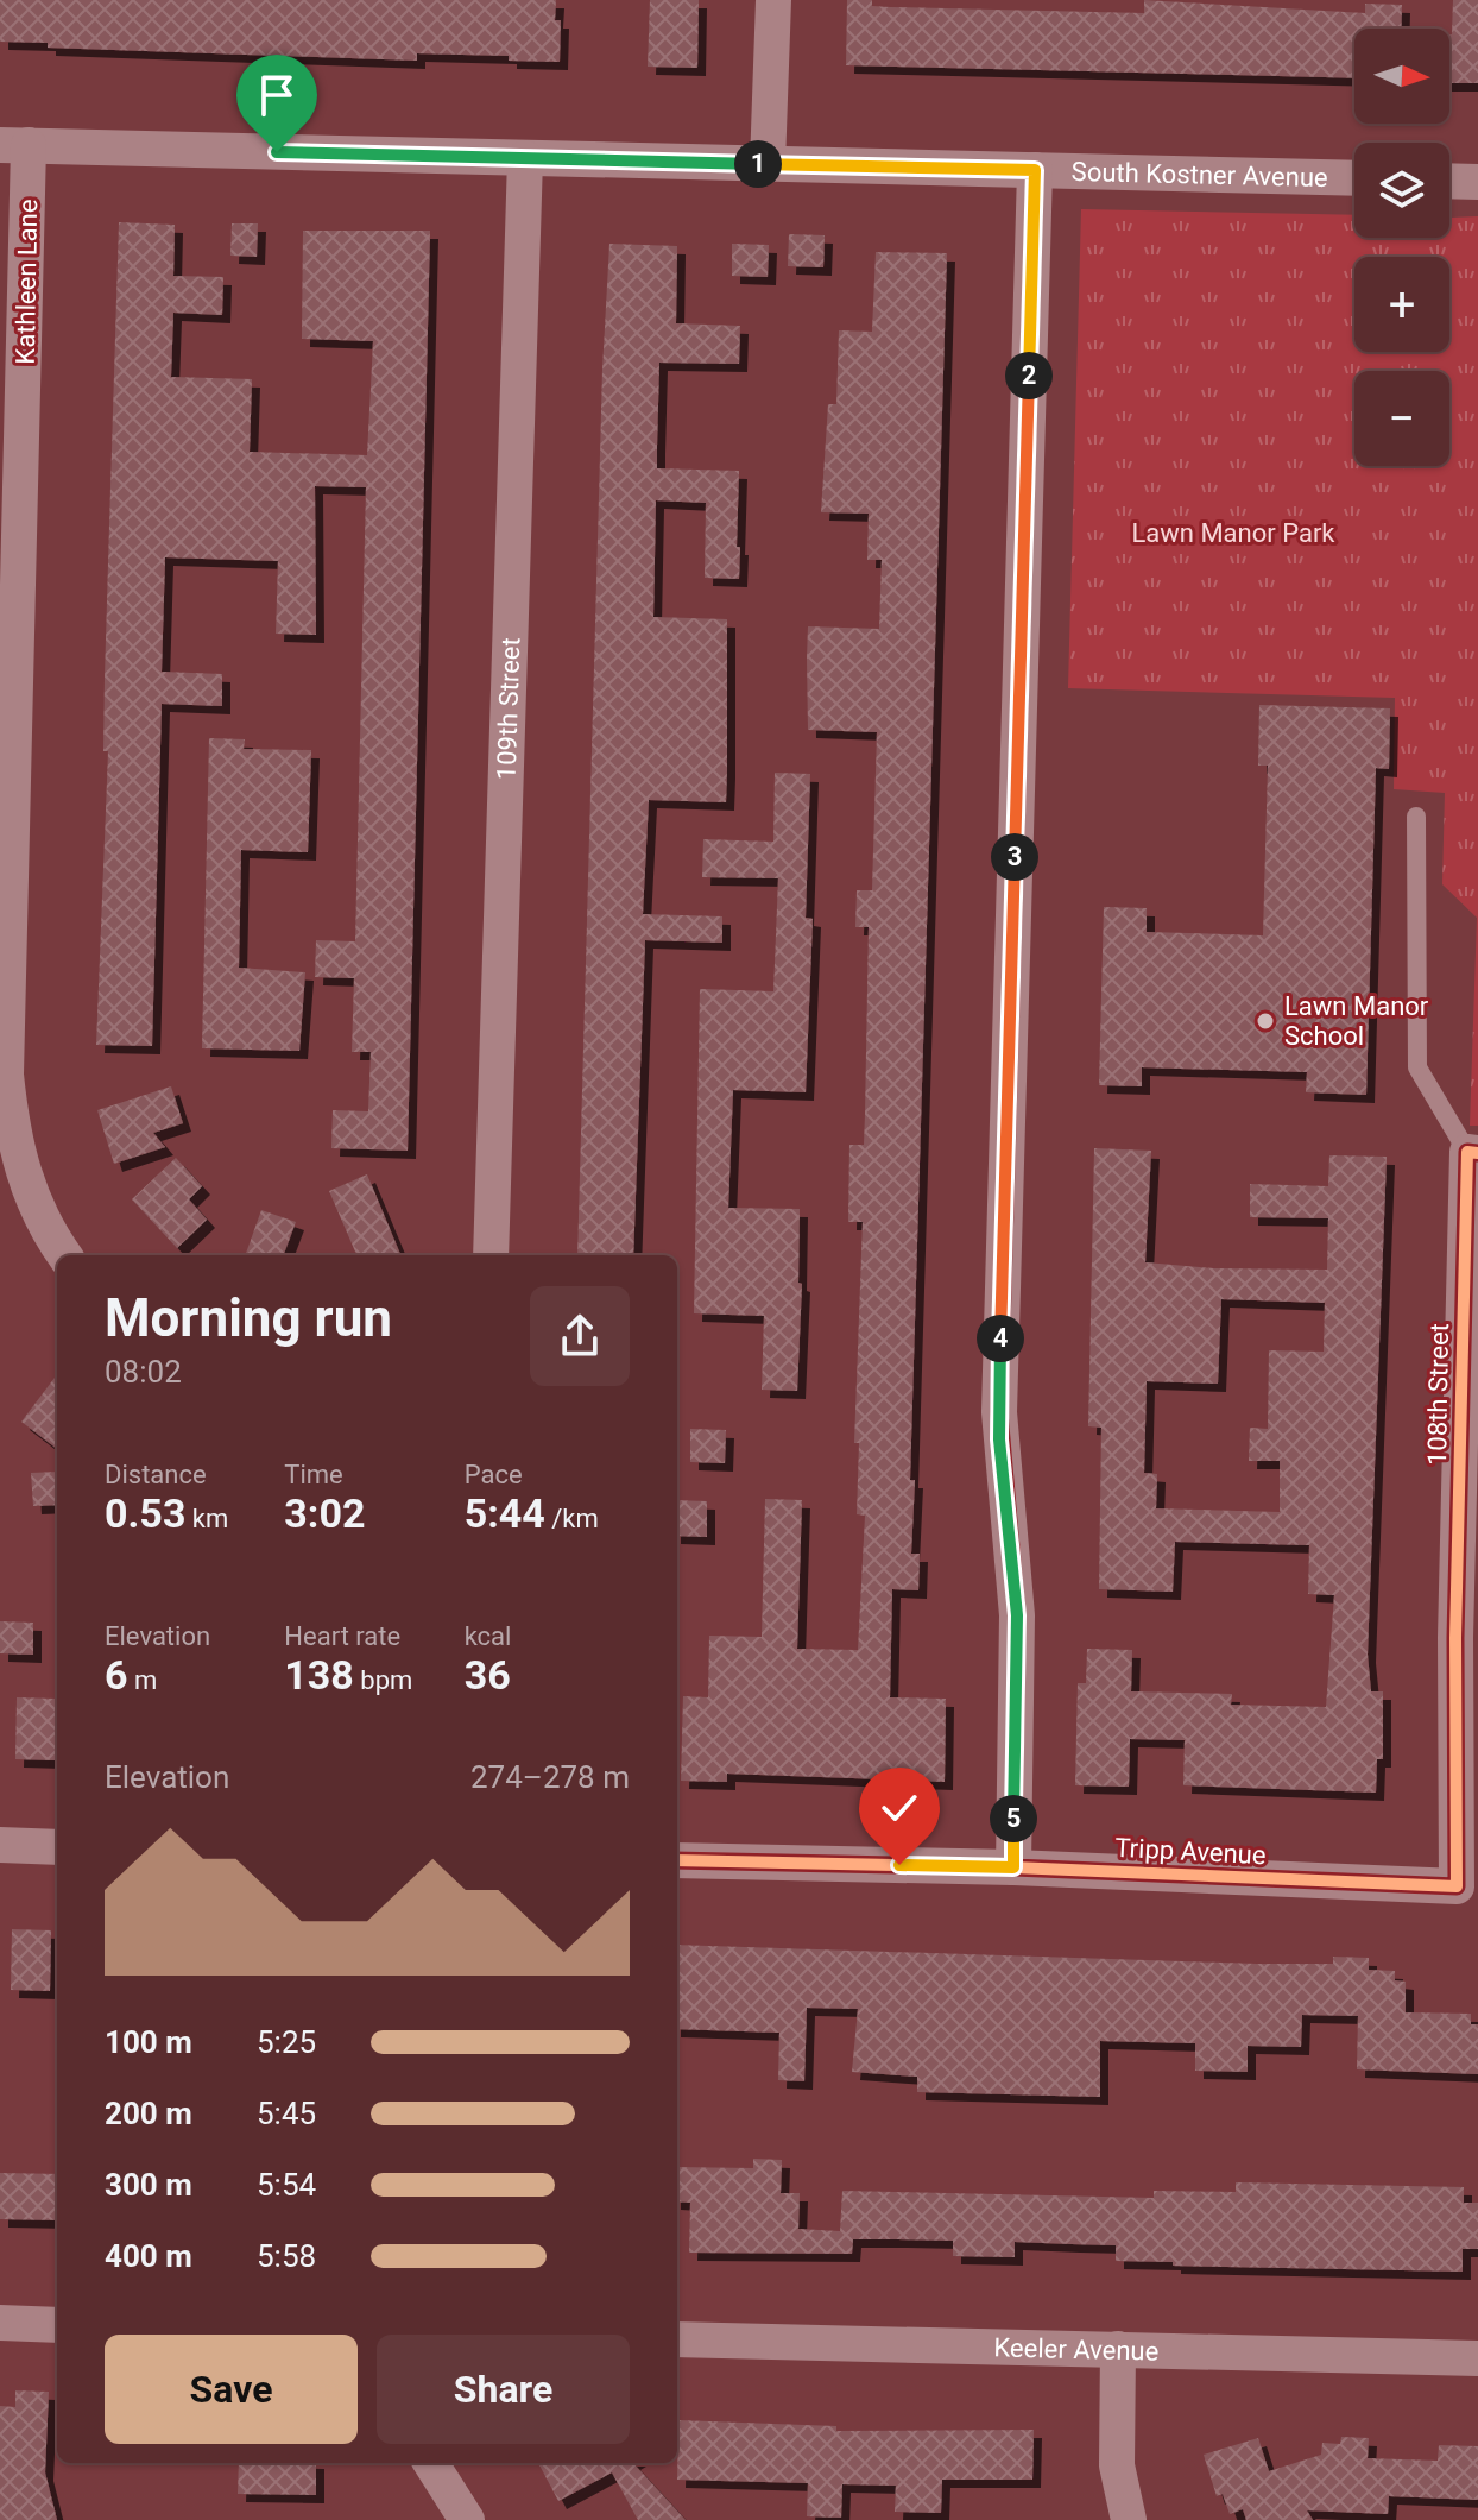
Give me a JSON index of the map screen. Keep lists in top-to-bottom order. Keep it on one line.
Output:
{"streets":{"street":["South Kostner Avenue","Kathleen Lane","109th Street","108th Street","Tripp Avenue","Keeler Avenue"]},"crossings":[["South Kostner Avenue","Kathleen Lane"],["South Kostner Avenue","109th Street"],["108th Street","Tripp Avenue"]],"parks":["Lawn Manor Park"],"places":["Lawn Manor School"],"north":"right","page":{"map_buttons":["+","−"],"pins":["1","2","3","4","5"],"heading":["Morning run","08:02"],"stats":[["Distance","0.53 km"],["Time","3:02"],["Pace","5:44 /km"],["Elevation","6 m"],["Heart rate","138 bpm"],["kcal","36"]],"chart":["Elevation","274–278 m"],"list":[{"name":"100 m","note":"5:25"},{"name":"200 m","note":"5:45"},{"name":"300 m","note":"5:54"},{"name":"400 m","note":"5:58"}],"buttons":["Save","Share"]}}
